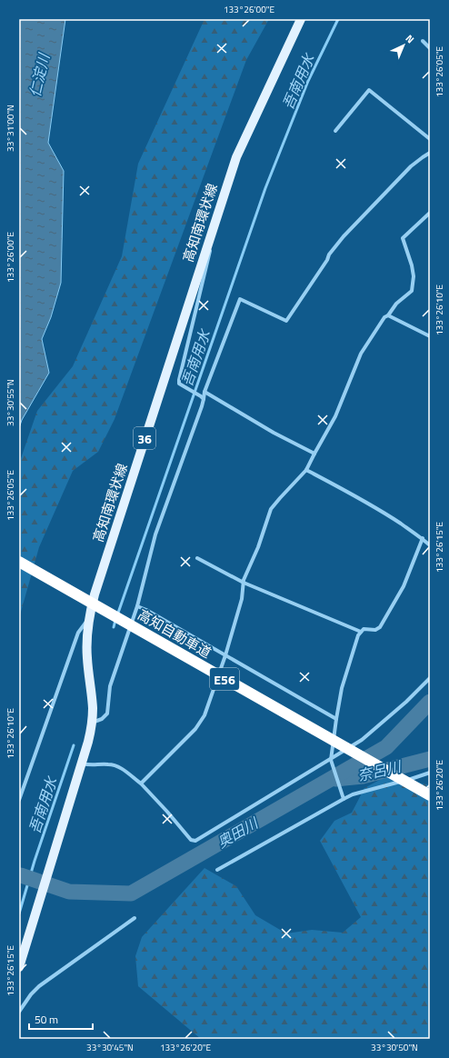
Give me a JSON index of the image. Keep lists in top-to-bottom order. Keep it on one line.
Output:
{"streets":{"highway":["高知自動車道","E56"],"main road":["高知南環状線","36"]},"water":["仁淀川","吾南用水","奈呂川","奥田川"],"scale_bar":"50 m","north":"top right","coordinates":["133°26'00\"E","133°26'05\"E","33°31'00\"N","133°26'10\"E","33°30'55\"N","133°26'15\"E","133°26'20\"E","33°30'45\"N","33°30'50\"N"]}
